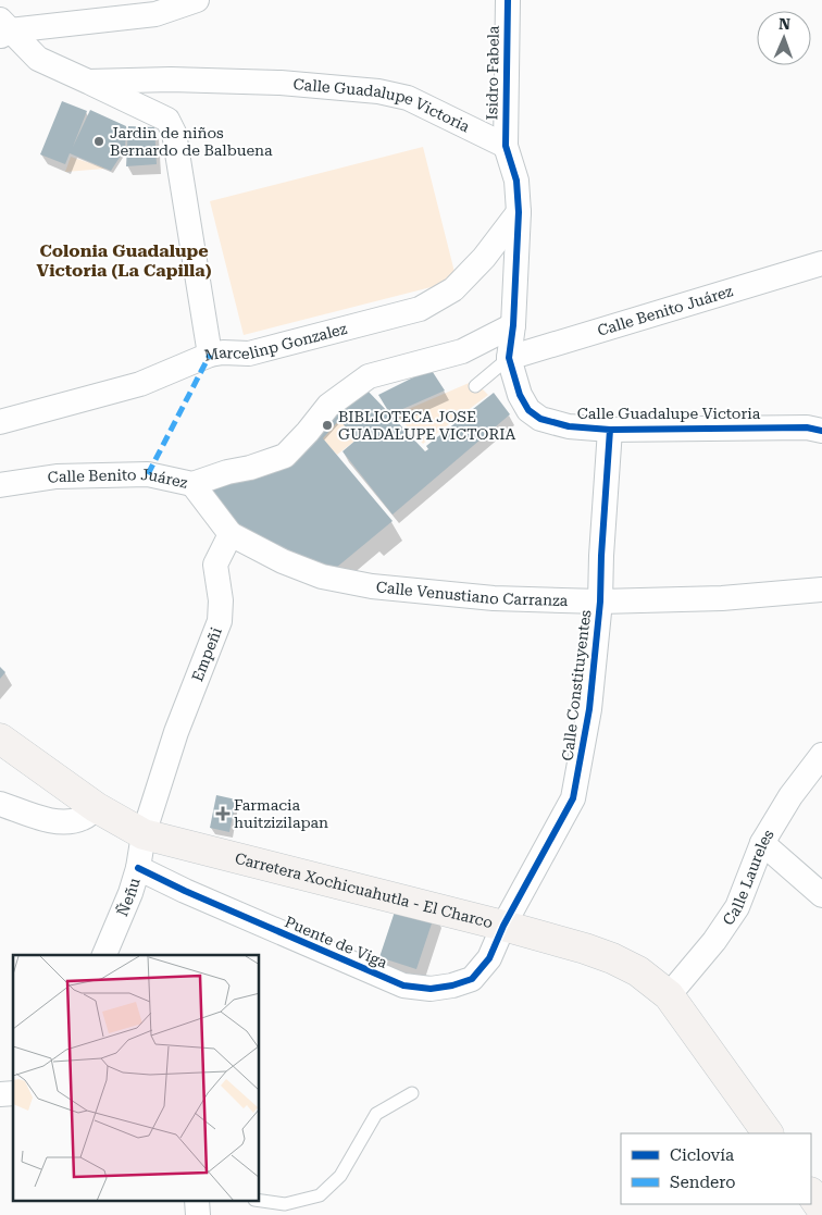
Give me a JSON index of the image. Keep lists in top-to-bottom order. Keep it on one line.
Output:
{"streets":{"main road":["Carretera Xochicuahutla - El Charco"],"street":["Isidro Fabela","Calle Guadalupe Victoria","Calle Benito Juárez","Marcelinp Gonzalez","Calle Venustiano Carranza","Empeñi","Calle Constituyentes","Calle Laureles","Ñeñu","Puente de Viga"]},"crossings":[["Isidro Fabela","Calle Guadalupe Victoria"],["Calle Guadalupe Victoria","Calle Benito Juárez"],["Calle Guadalupe Victoria","Marcelinp Gonzalez"],["Calle Guadalupe Victoria","Calle Constituyentes"],["Calle Venustiano Carranza","Empeñi"],["Calle Venustiano Carranza","Calle Constituyentes"],["Empeñi","Carretera Xochicuahutla - El Charco"],["Empeñi","Ñeñu"],["Calle Constituyentes","Carretera Xochicuahutla - El Charco"],["Calle Constituyentes","Puente de Viga"],["Calle Laureles","Carretera Xochicuahutla - El Charco"],["Carretera Xochicuahutla - El Charco","Ñeñu"],["Carretera Xochicuahutla - El Charco","Puente de Viga"],["Ñeñu","Puente de Viga"]],"districts":["Colonia Guadalupe Victoria (La Capilla)"],"places":{"other":["Jardin de niños Bernardo de Balbuena","BIBLIOTECA JOSE GUADALUPE VICTORIA"],"health":["Farmacia huitzizilapan"]},"legend":["Ciclovía","Sendero"],"north":"top"}
